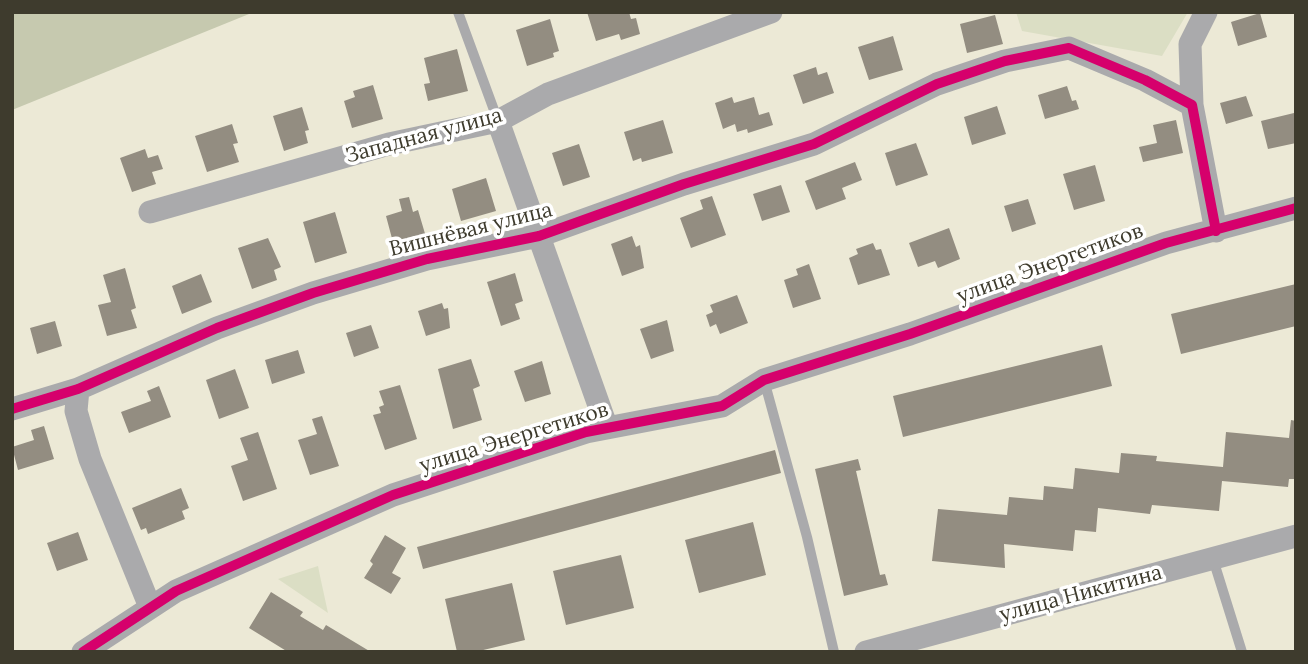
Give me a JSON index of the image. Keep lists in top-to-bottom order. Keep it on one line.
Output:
{"streets":{"street":["Западная улица","Вишнёвая улица","улица Энергетиков","улица Никитина"]}}
